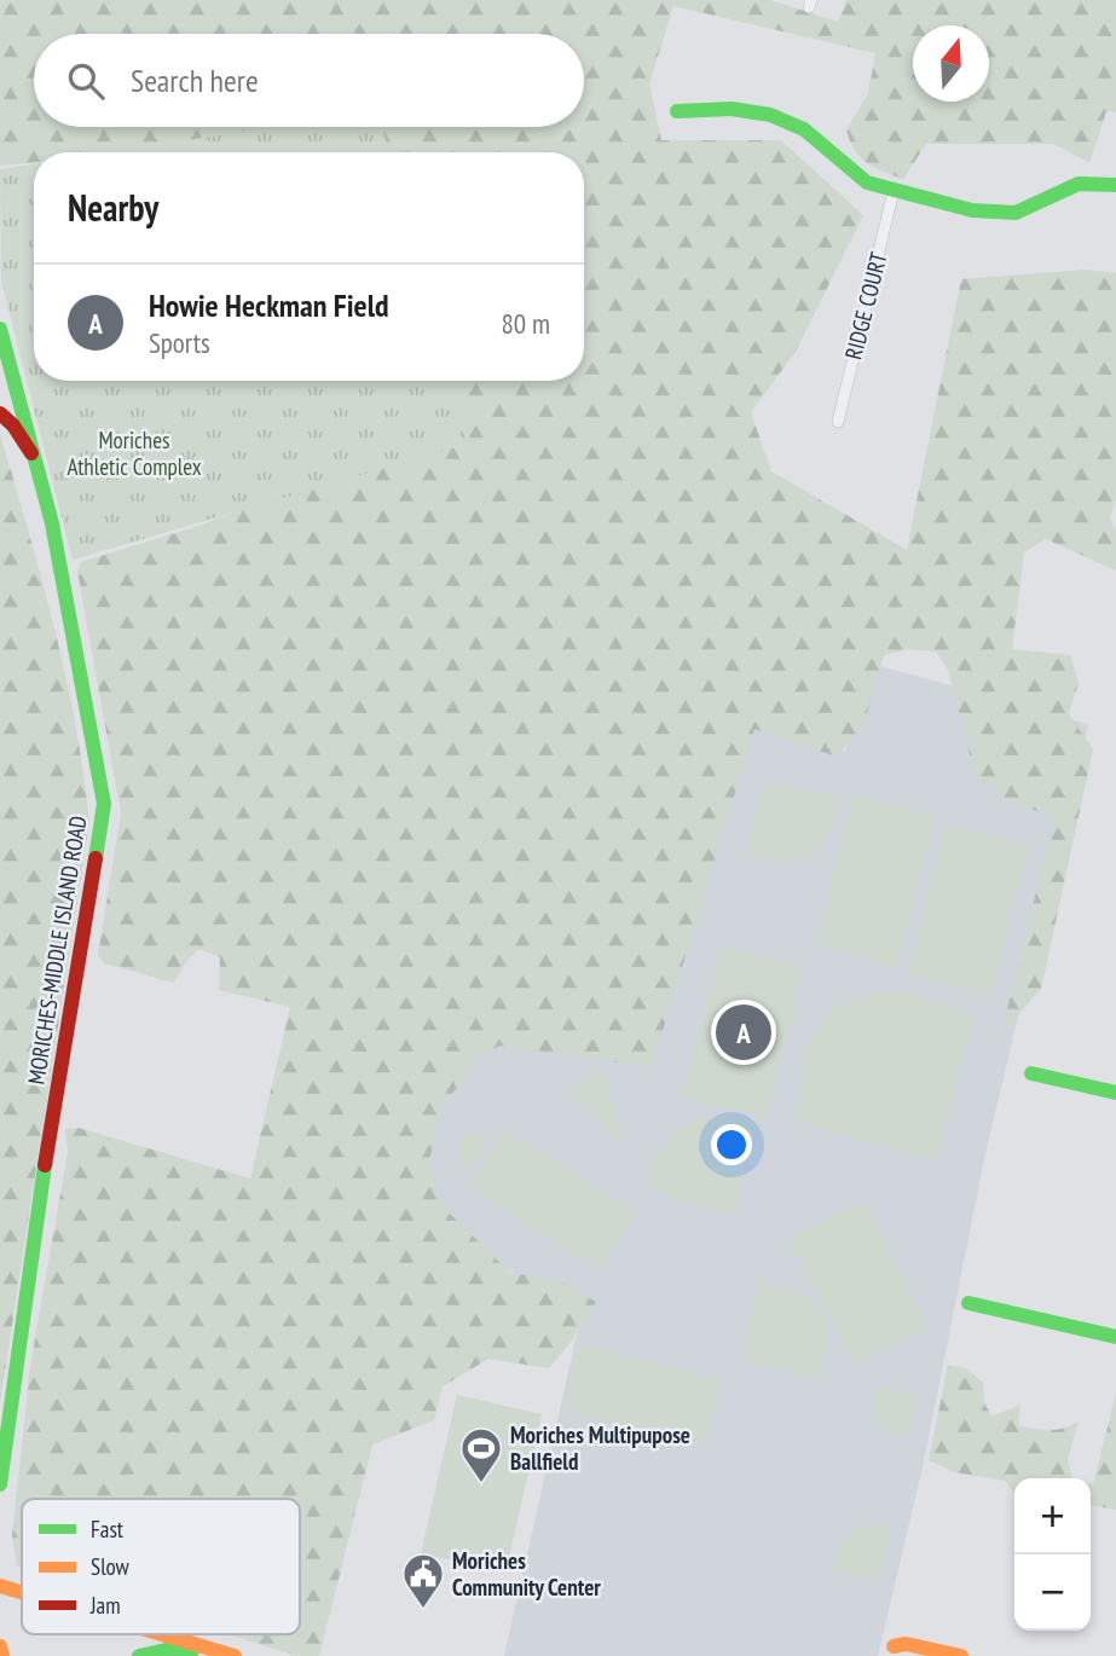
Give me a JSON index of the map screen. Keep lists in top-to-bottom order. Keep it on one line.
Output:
{"streets":{"main road":["MORICHES-MIDDLE ISLAND ROAD"],"street":["RIDGE COURT"]},"parks":["Moriches Athletic Complex"],"places":{"sports":["Moriches Multipupose Ballfield"],"public building":["Moriches Community Center"]},"legend":["Fast","Slow","Jam"],"north":"top","page":{"search":"Search here","heading":"Nearby","list":[{"mark":"A","name":"Howie Heckman Field","note":"Sports","value":"80 m"}],"pins":"A","map_buttons":["+","−"]}}
